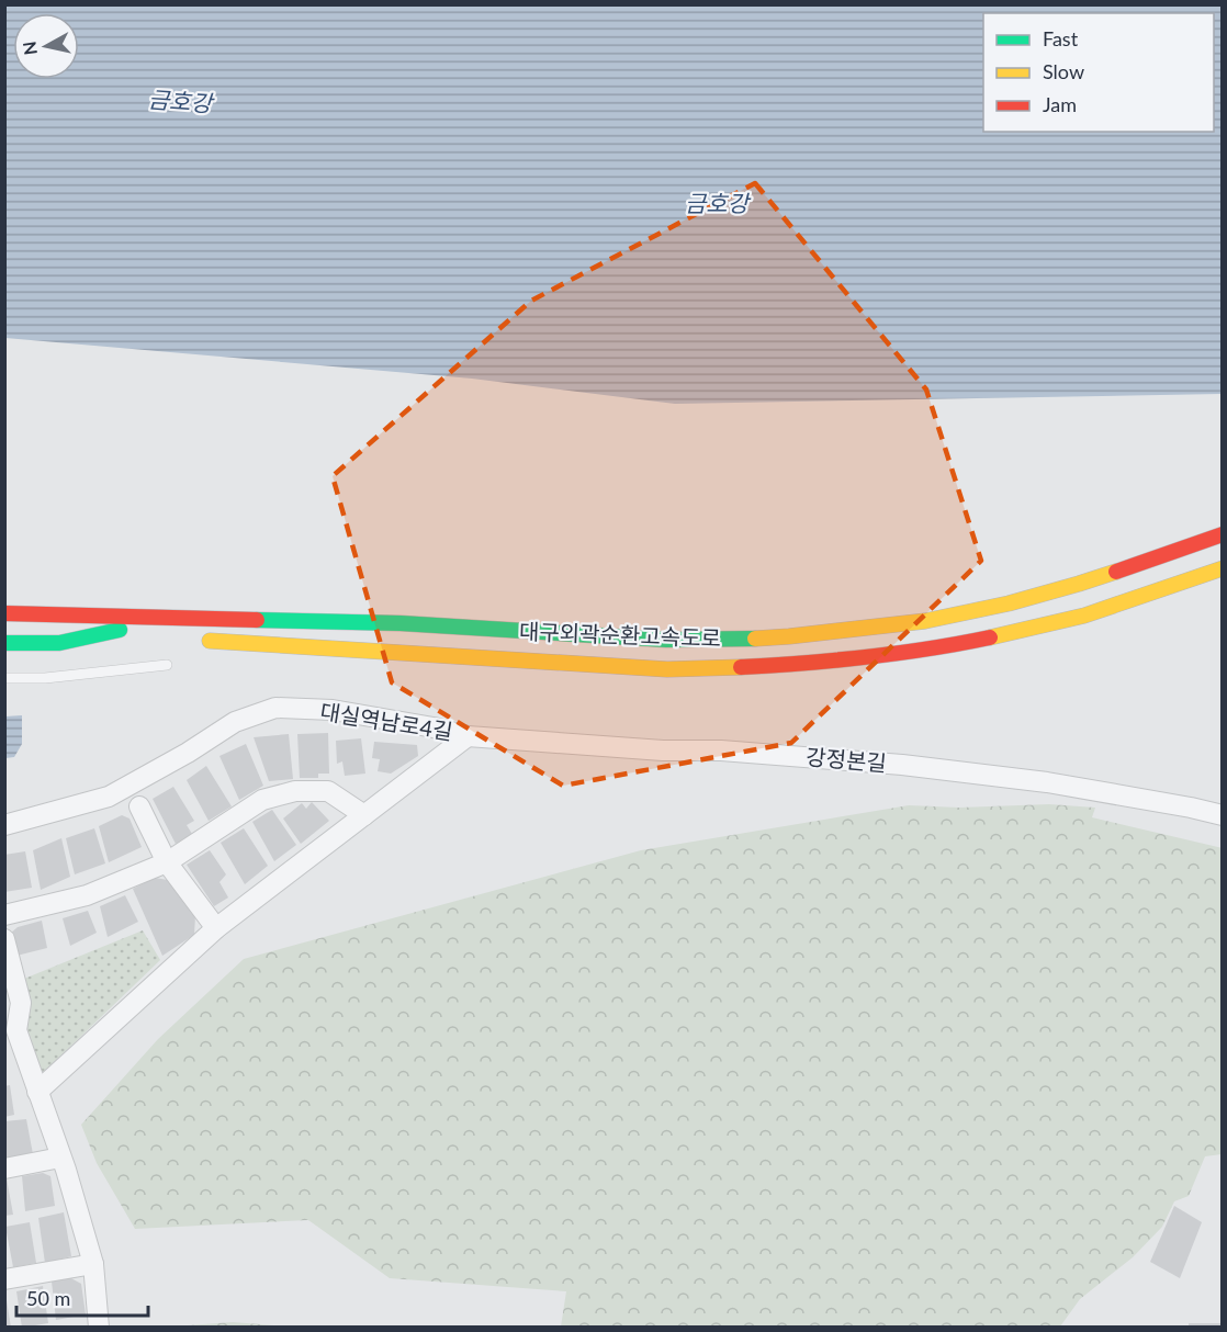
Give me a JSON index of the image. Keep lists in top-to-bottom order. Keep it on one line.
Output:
{"streets":{"highway":["대구외곽순환고속도로"],"street":["대실역남로4길","강정본길"]},"crossings":[["대실역남로4길","강정본길"]],"water":["금호강"],"legend":["Fast","Slow","Jam"],"scale_bar":"50 m","north":"left"}
